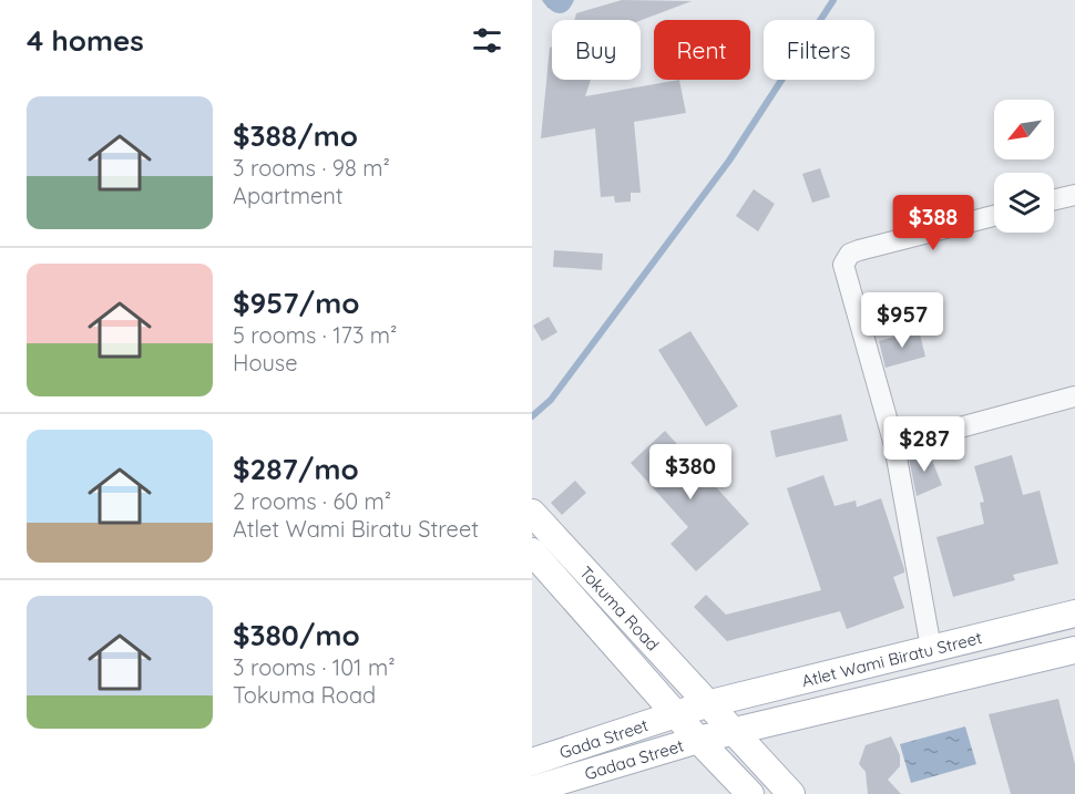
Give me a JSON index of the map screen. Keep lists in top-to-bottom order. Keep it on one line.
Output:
{"streets":{"main road":["Tokuma Road","Atlet Wami Biratu Street","Gada Street","Gadaa Street"]},"crossings":[["Tokuma Road","Atlet Wami Biratu Street"],["Tokuma Road","Gada Street"],["Tokuma Road","Gadaa Street"],["Atlet Wami Biratu Street","Gada Street"],["Atlet Wami Biratu Street","Gadaa Street"]],"north":"bottom left","page":{"heading":"4 homes","chip":["Buy","Rent","Filters"],"list":[{"name":"$388/mo","note":"3 rooms · 98 m² · Apartment"},{"name":"$957/mo","note":"5 rooms · 173 m² · House"},{"name":"$287/mo","note":"2 rooms · 60 m² · Atlet Wami Biratu Street"},{"name":"$380/mo","note":"3 rooms · 101 m² · Tokuma Road"}],"price":["$388","$957","$287","$380"]}}
